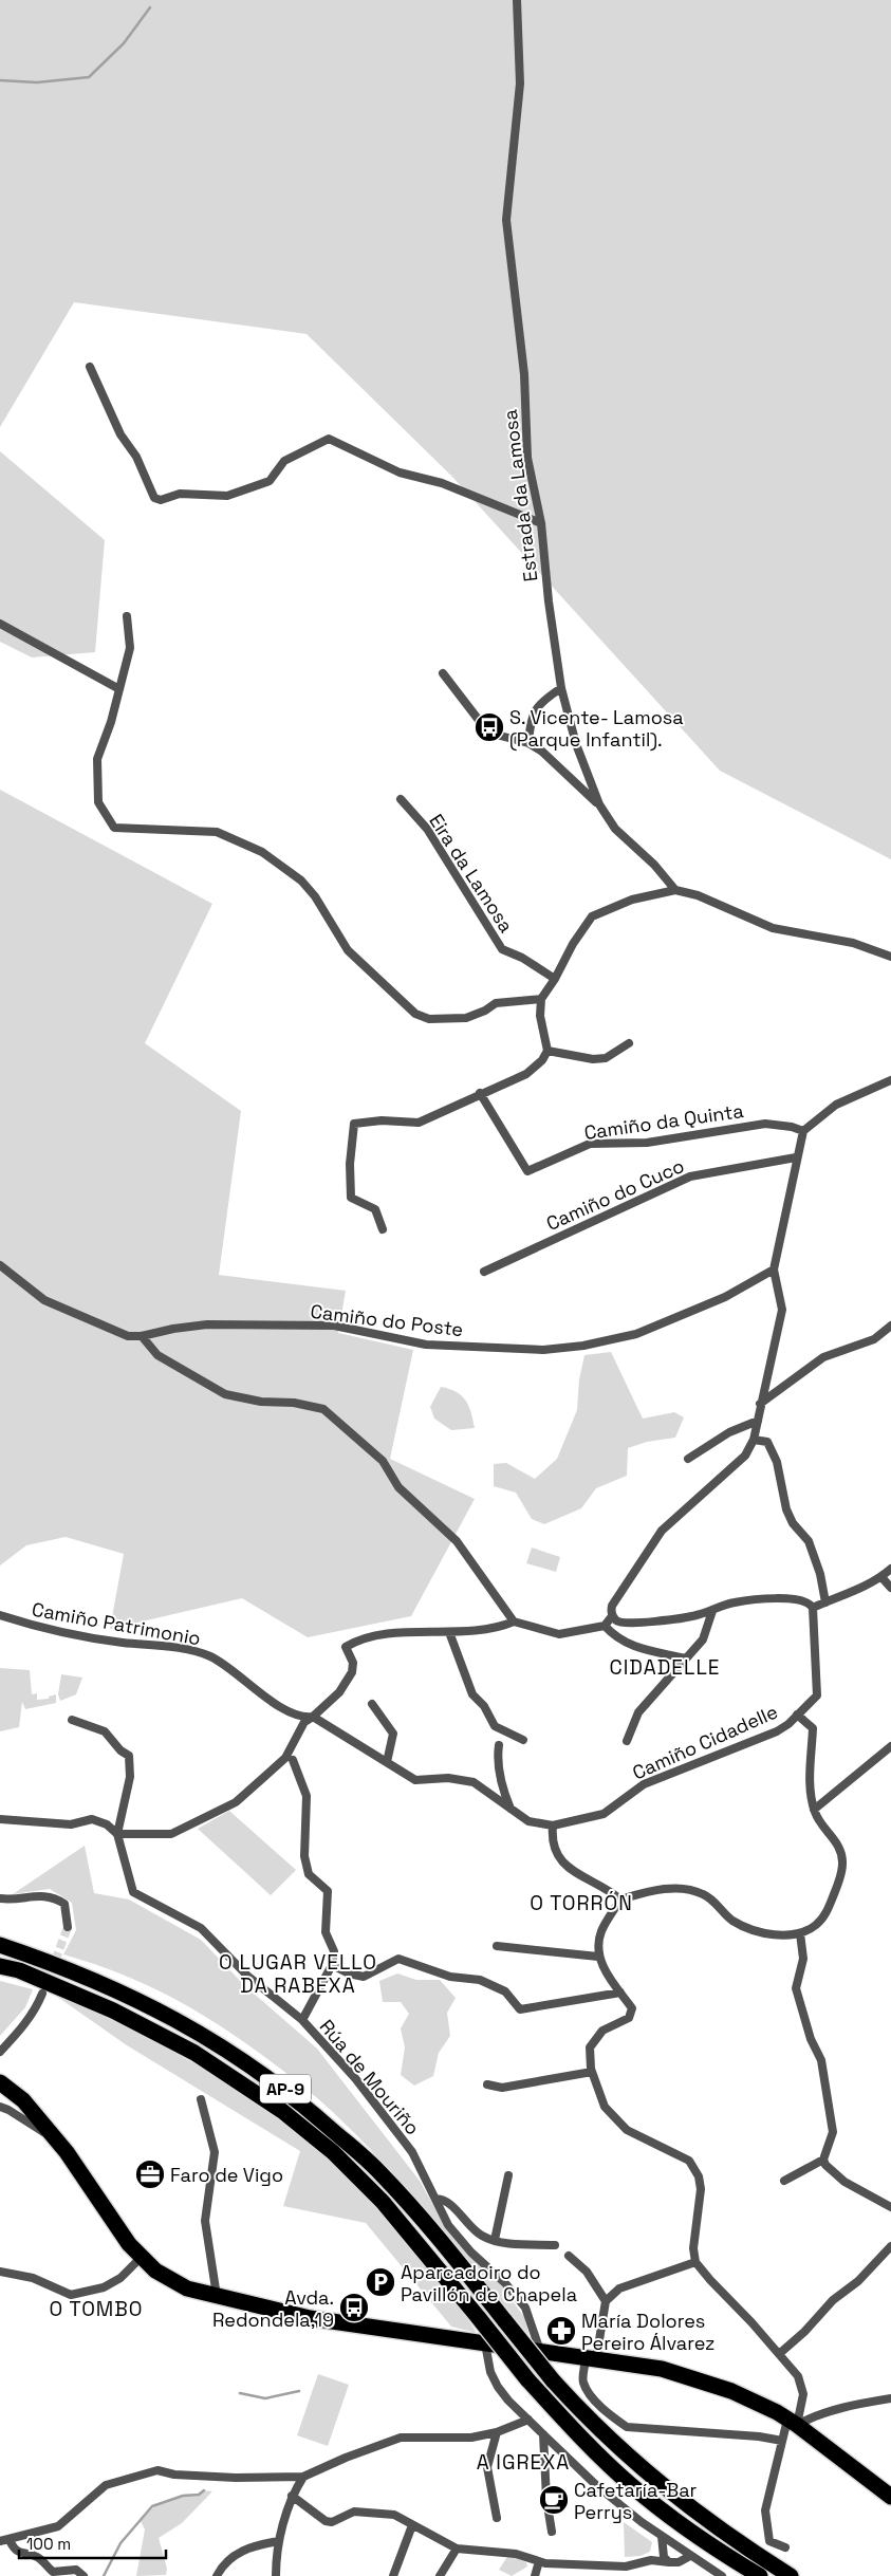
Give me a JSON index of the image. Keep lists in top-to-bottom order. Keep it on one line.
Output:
{"streets":{"highway":["AP-9"],"street":["Estrada da Lamosa","Eira da Lamosa","Camiño da Quinta","Camiño do Cuco","Camiño do Poste","Camiño Patrimonio","Camiño Cidadelle","Rúa de Mouriño"]},"crossings":[["Camiño Patrimonio","Camiño Cidadelle"]],"districts":["CIDADELLE","O TORRÓN","O LUGAR VELLO DA RABEXA","O TOMBO","A IGREXA"],"places":{"bus stop":["S. Vicente- Lamosa (Parque Infantil).","Avda. Redondela,19"],"office":["Faro de Vigo"],"parking":["Aparcadoiro do Pavillón de Chapela"],"pharmacy":["María Dolores Pereiro Álvarez"],"cafe":["Cafetaría-Bar Perrys"]},"scale_bar":"100 m"}
